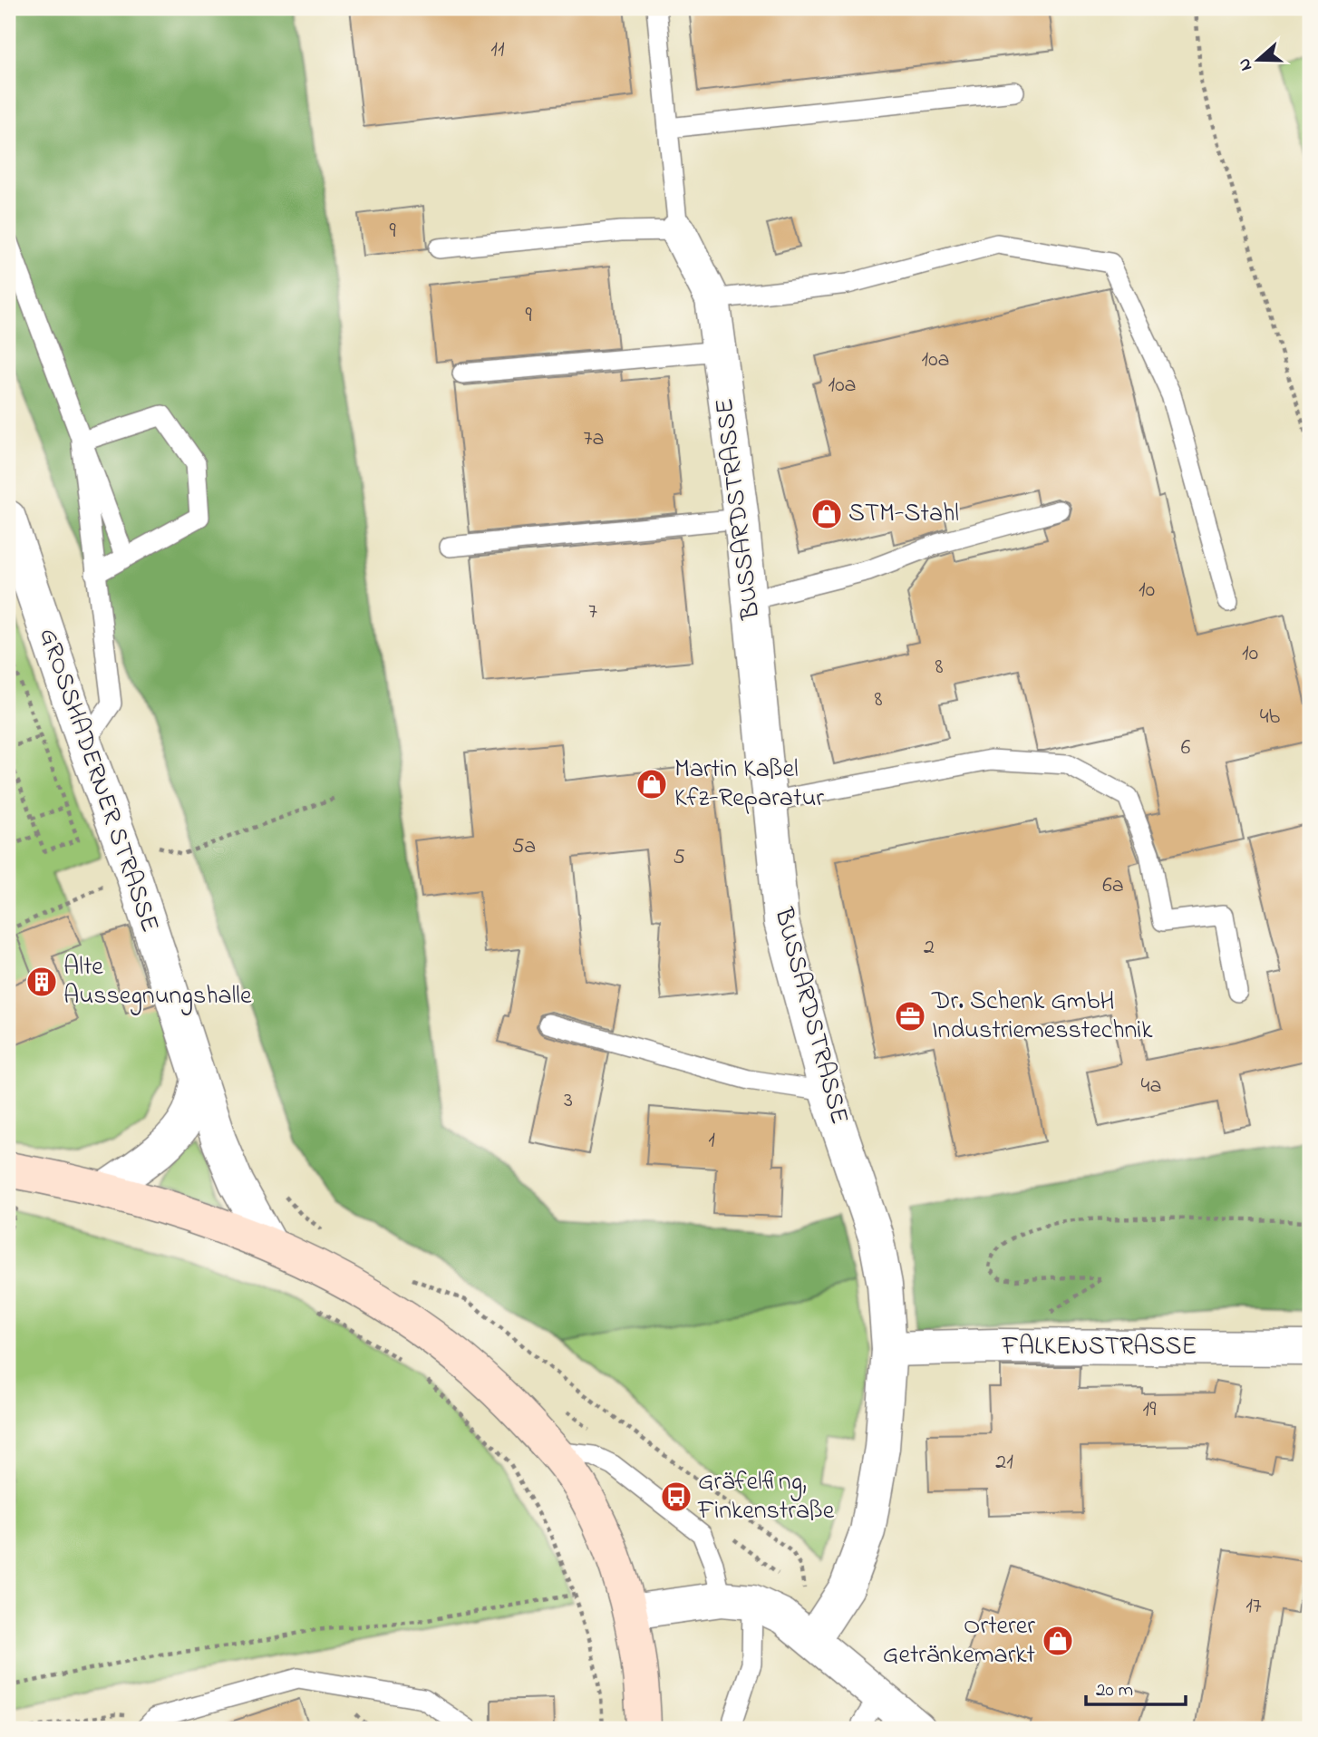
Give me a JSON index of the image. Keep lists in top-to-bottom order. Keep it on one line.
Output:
{"streets":{"street":["BUSSARDSTRASSE","GROSSHADERNER STRASSE","FALKENSTRASSE"]},"crossings":[["BUSSARDSTRASSE","FALKENSTRASSE"]],"places":{"shop":["STM-Stahl","Martin Kaßel Kfz-Reparatur","Orterer Getränkemarkt"],"building":["Alte Aussegnungshalle"],"office":["Dr. Schenk GmbH Industriemesstechnik"],"bus stop":["Gräfelfing, Finkenstraße"]},"house_numbers":["11","9","9","10a","10a","7a","10","7","10","8","8","4b","6","5a","5","6a","2","4a","3","1","19","21","17"],"scale_bar":"20 m","north":"left"}
